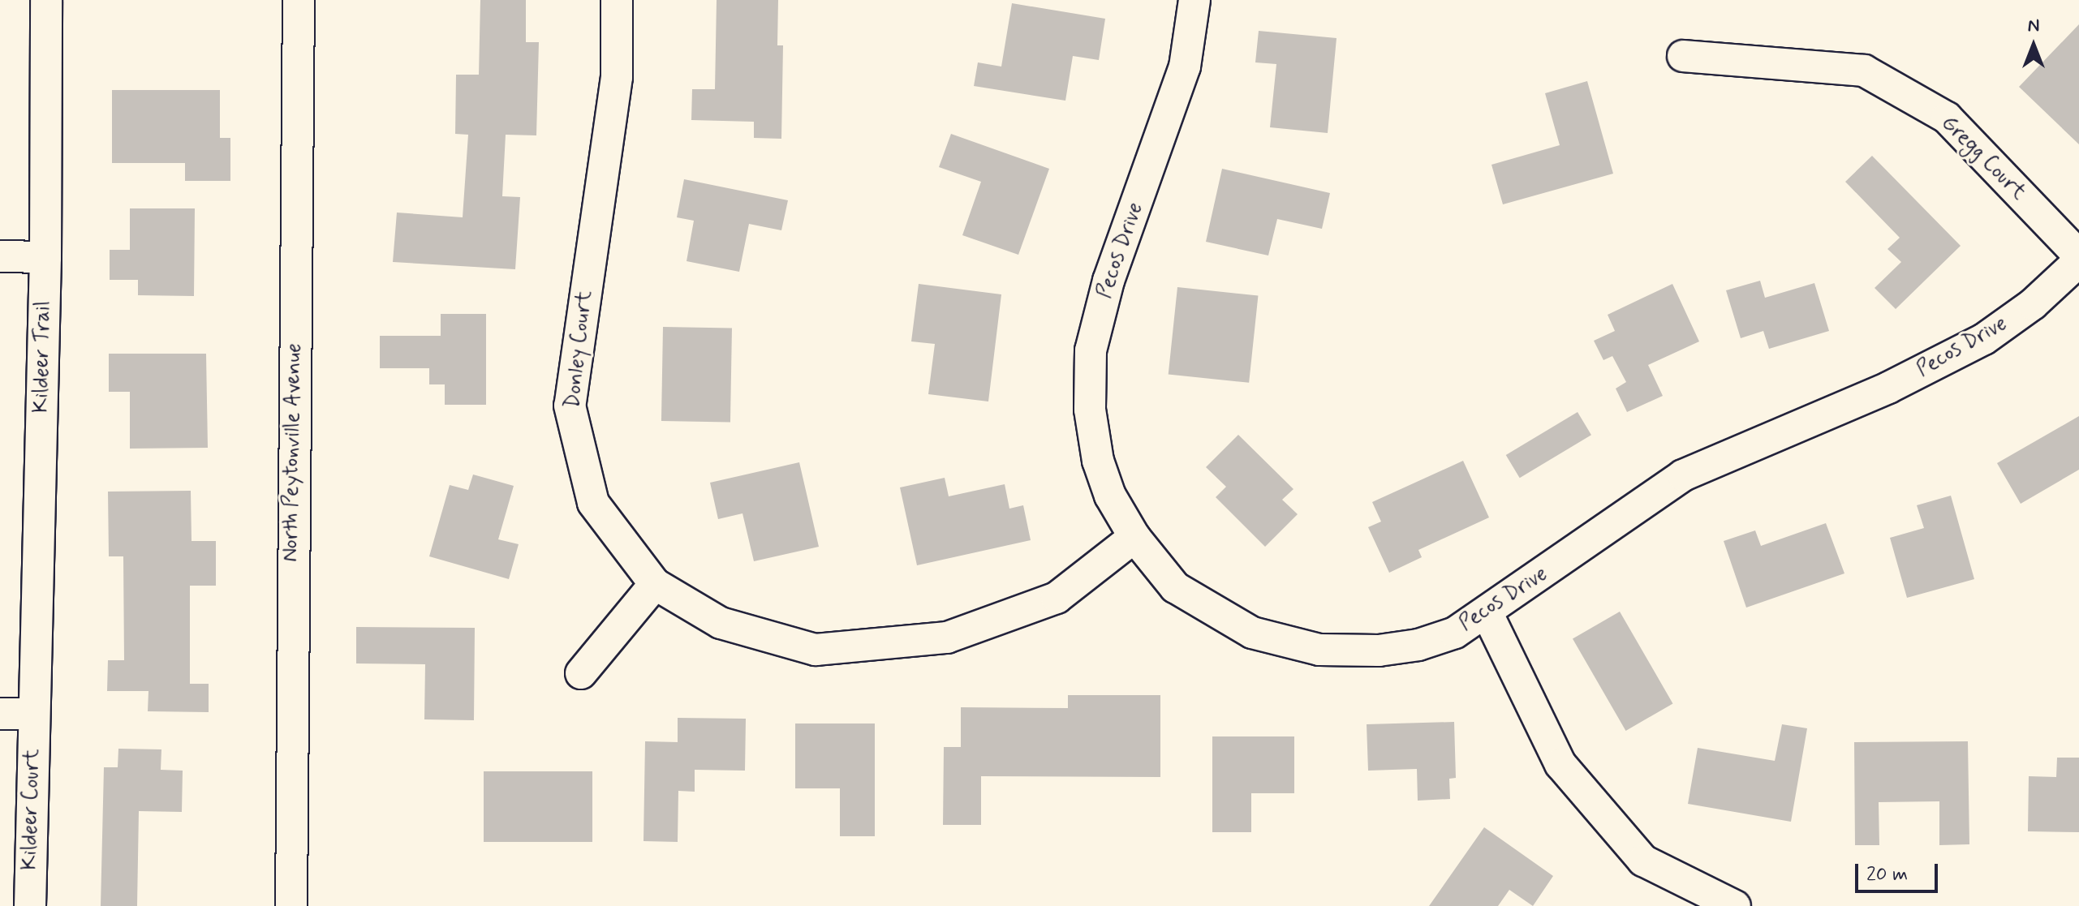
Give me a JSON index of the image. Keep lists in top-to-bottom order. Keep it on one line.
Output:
{"streets":{"street":["Gregg Court","Pecos Drive","Donley Court","Kildeer Trail","North Peytonville Avenue","Kildeer Court"]},"crossings":[["Pecos Drive","Donley Court"],["Kildeer Trail","Kildeer Court"]],"scale_bar":"20 m","north":"top"}
